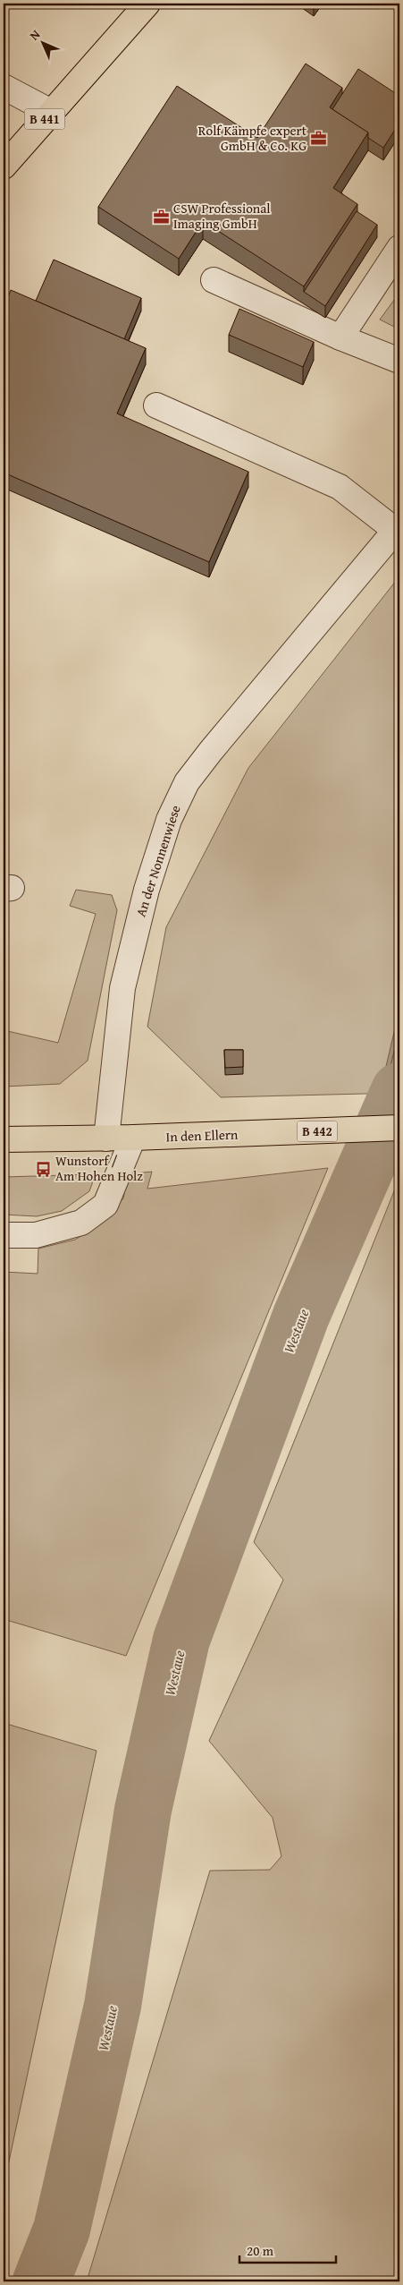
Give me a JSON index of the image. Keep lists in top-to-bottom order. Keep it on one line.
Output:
{"streets":{"main road":["B 441","B 442","In den Ellern"],"street":["An der Nonnenwiese"]},"crossings":[["An der Nonnenwiese","In den Ellern"]],"water":["Westaue"],"places":{"office":["Rolf Kämpfe expert GmbH & Co. KG","CSW Professional Imaging GmbH"],"bus stop":["Wunstorf / Am Hohen Holz"]},"scale_bar":"20 m","north":"top left"}
